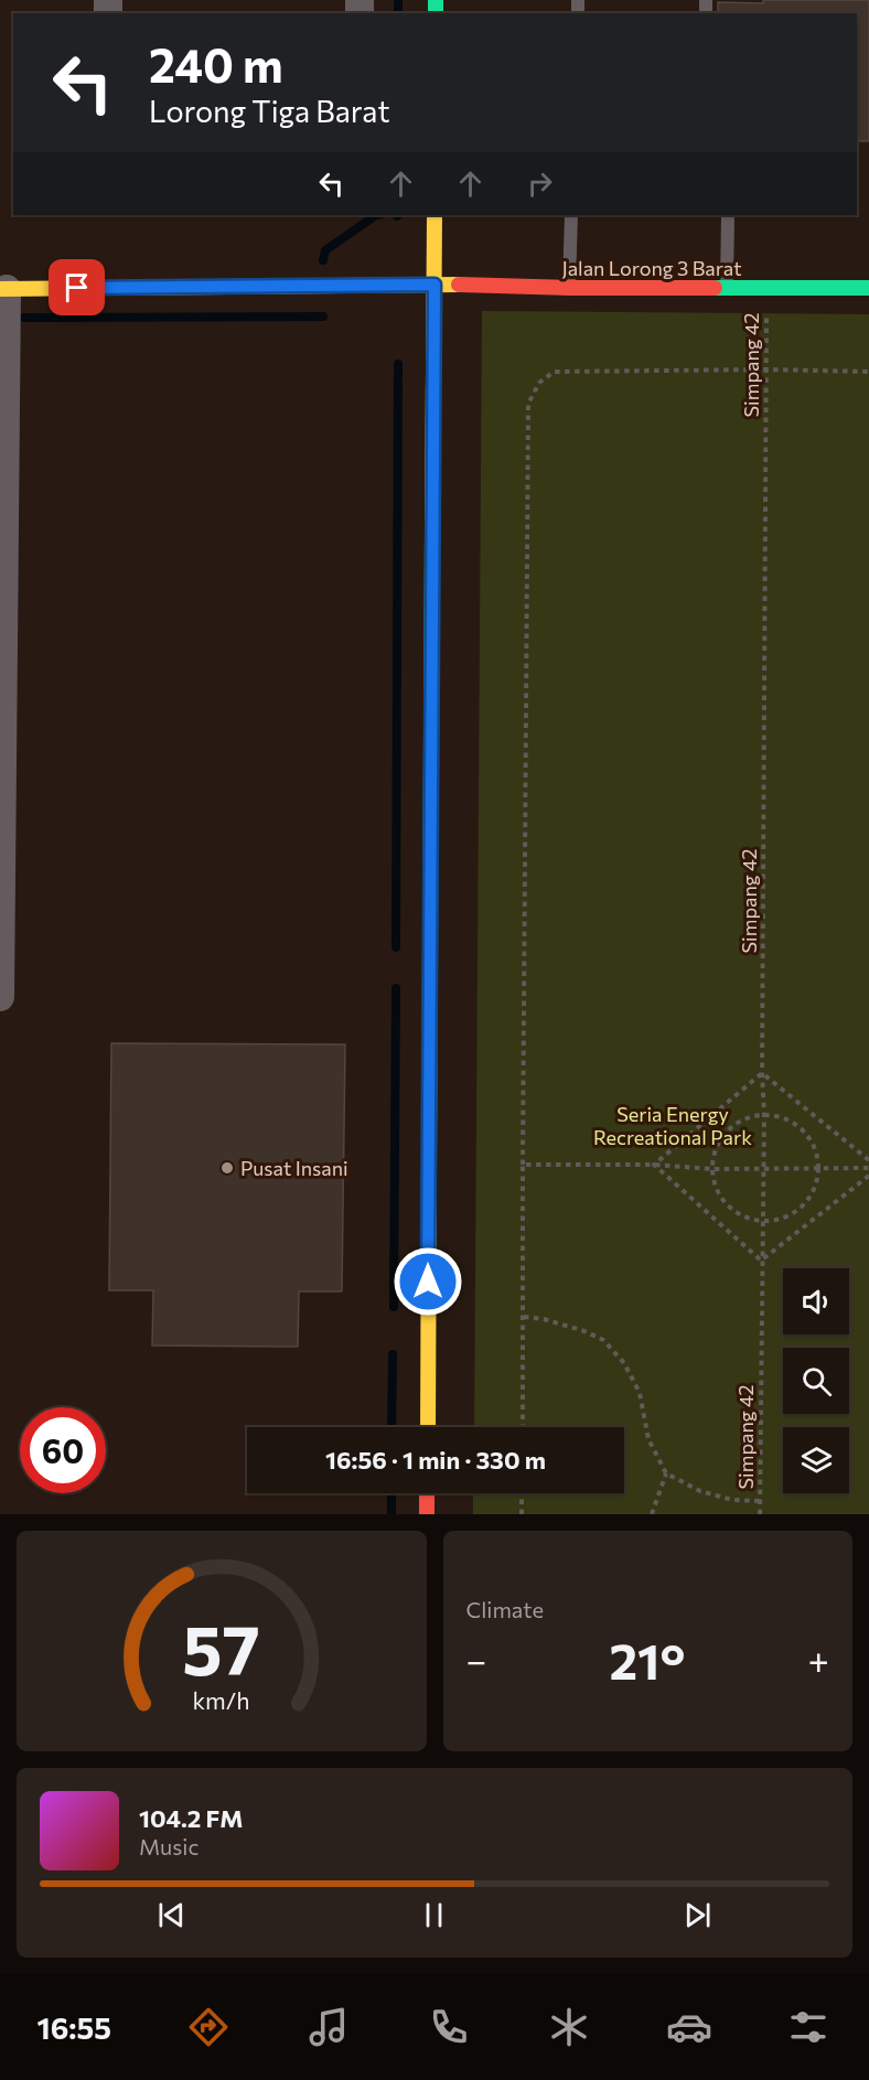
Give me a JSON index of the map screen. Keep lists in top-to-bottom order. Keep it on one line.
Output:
{"streets":{"main road":["Jalan Lorong 3 Barat"],"path":["Simpang 42"]},"crossings":[["Jalan Lorong 3 Barat","Simpang 42"]],"parks":["Seria Energy Recreational Park"],"places":["Pusat Insani"],"page":{"turn":["240 m","Lorong Tiga Barat"],"limit":"60","trip":"16:56 · 1 min · 330 m","tile":"Climate","heat":["−","21°","+"],"song":["104.2 FM","Music"],"tabs":"16:55","gauge":["57","km/h"]}}
